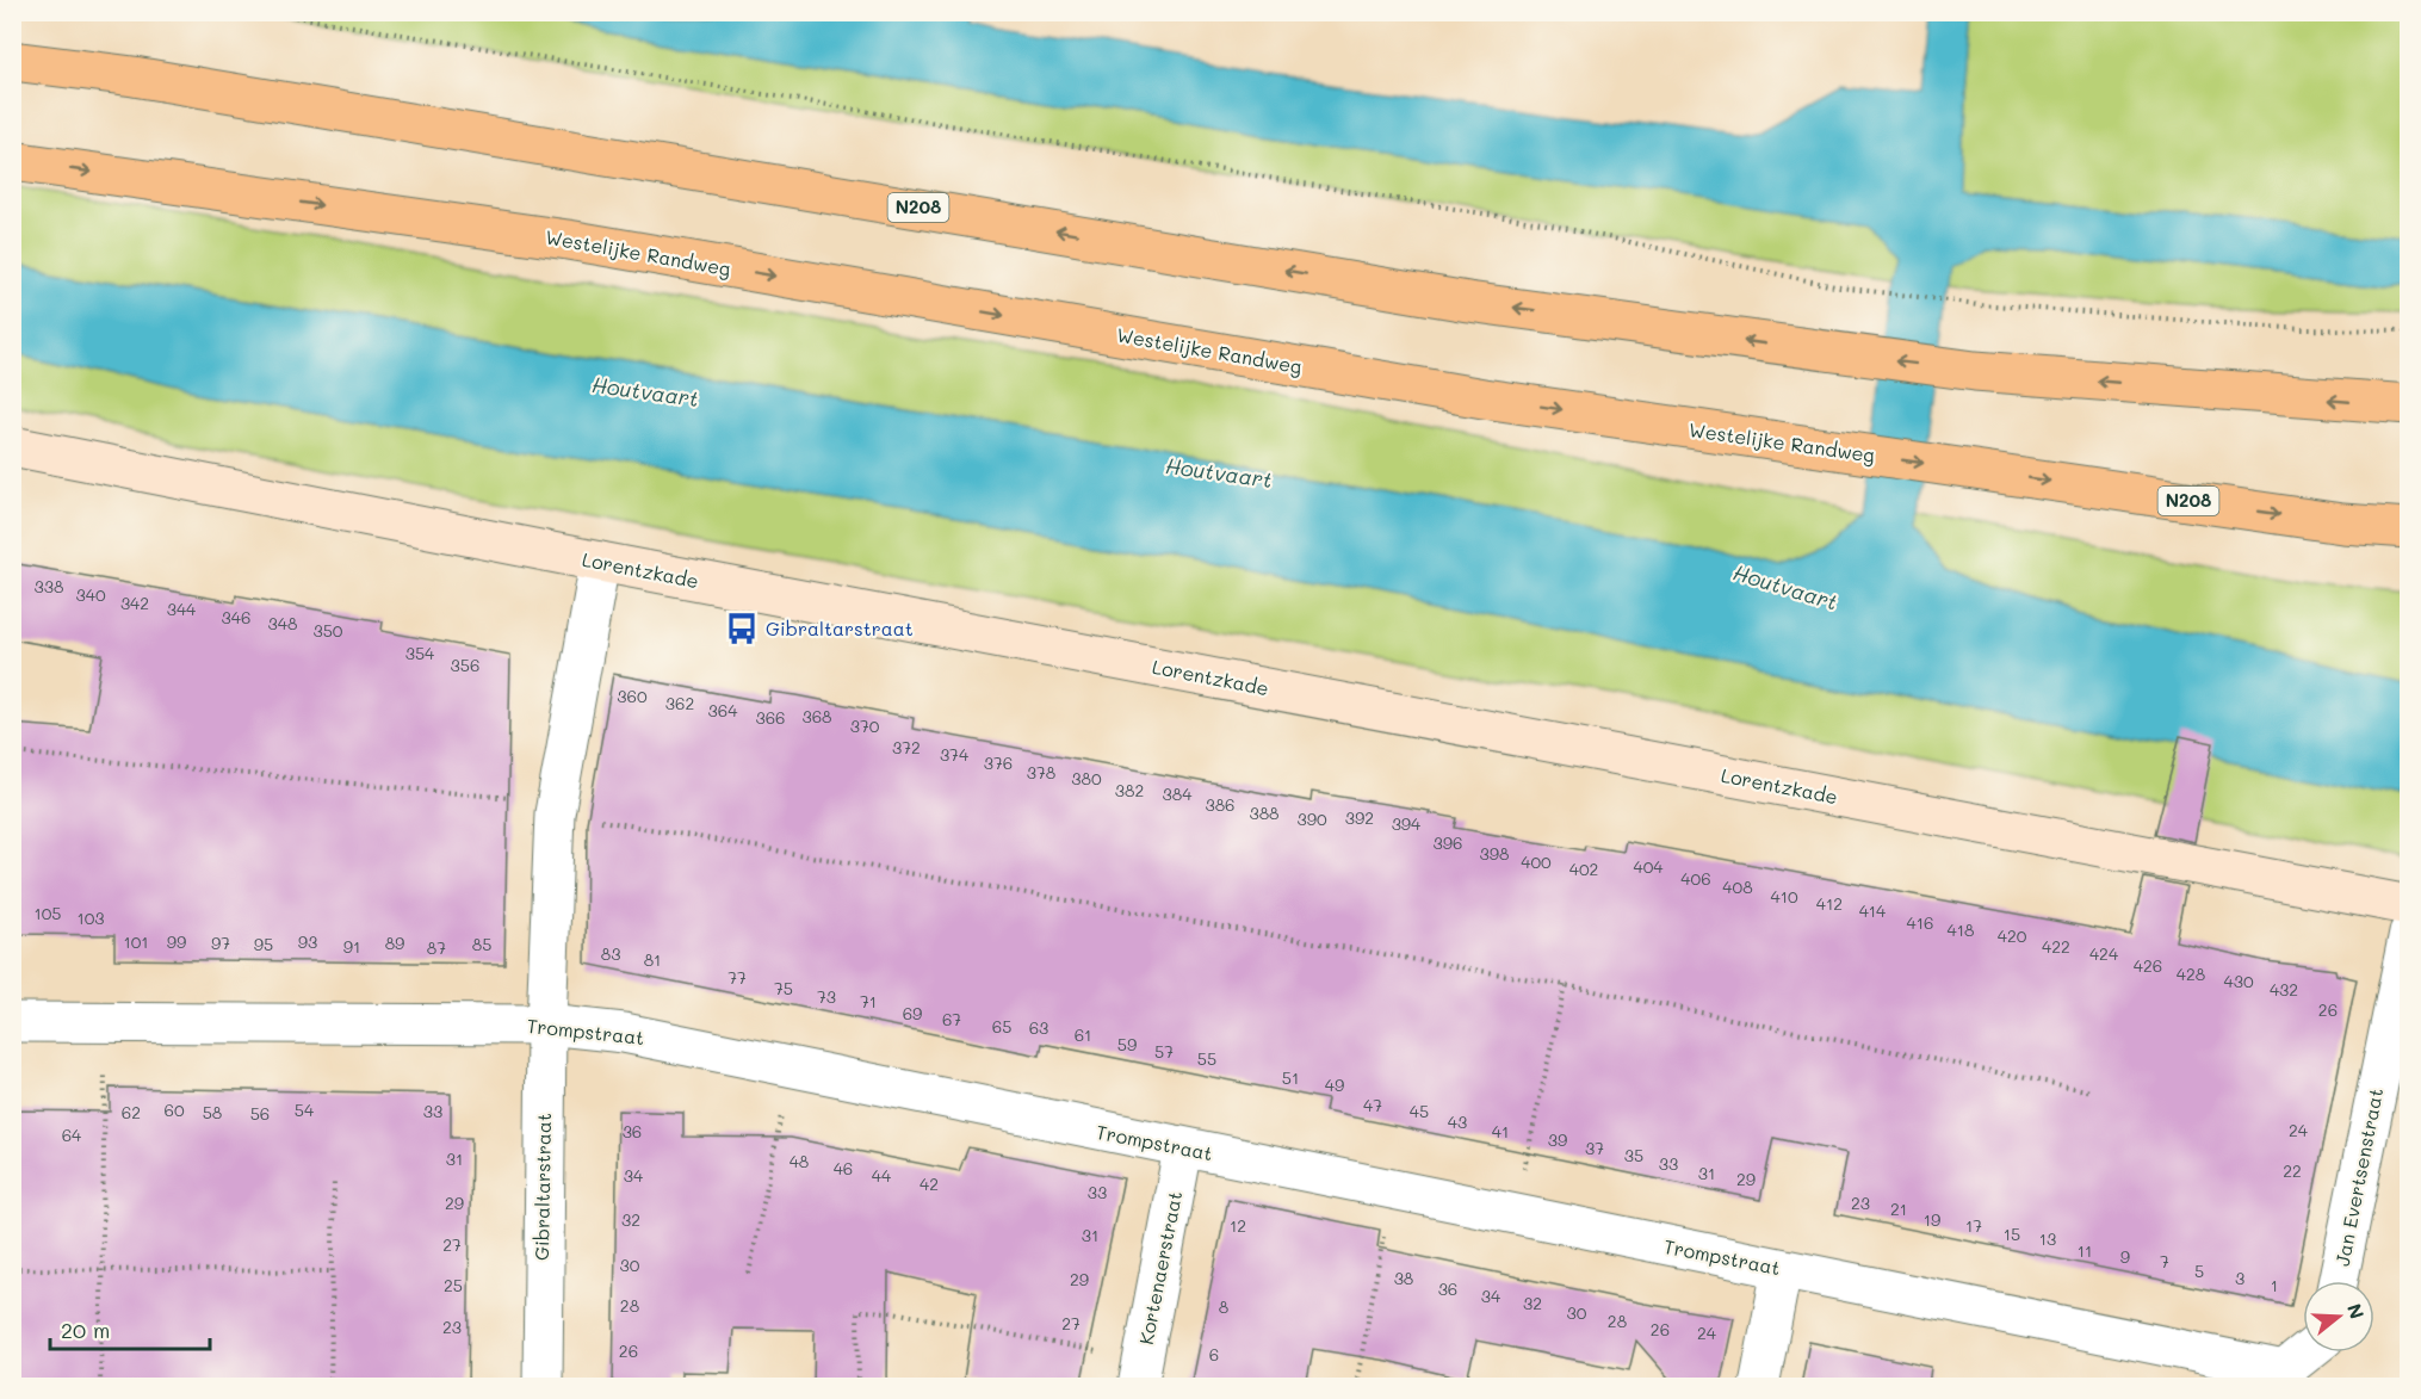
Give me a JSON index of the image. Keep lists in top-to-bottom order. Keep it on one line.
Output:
{"streets":{"main road":["N208","Westelijke Randweg"],"street":["Lorentzkade","Trompstraat","Jan Evertsenstraat","Gibraltarstraat","Kortenaerstraat"]},"crossings":[["Lorentzkade","Gibraltarstraat"],["Trompstraat","Gibraltarstraat"],["Trompstraat","Kortenaerstraat"]],"water":["Houtvaart"],"places":{"bus stop":["Gibraltarstraat"]},"house_numbers":["338","340","342","344","346","348","350","354","356","360","362","364","368","366","370","372","374","376","378","380","382","384","386","388","392","390","394","396","398","400","404","402","406","408","410","412","414","105","103","416","418","420","101","99","93","97","89","95","85","91","422","87","83","424","81","426","428","77","430","75","432","73","71","26","69","67","65","63","61","59","57","55","51","49","47","60","54","33","45","62","58","56","43","24","36","41","64","39","37","35","31","48","33","46","22","31","34","44","29","42","33","29","23","21","32","19","12","17","15","31","13","27","11","9","7","30","5","38","3","29","25","1","36","34","32","28","8","30","28","27","23","26","24","26","6"],"scale_bar":"20 m","north":"right"}
